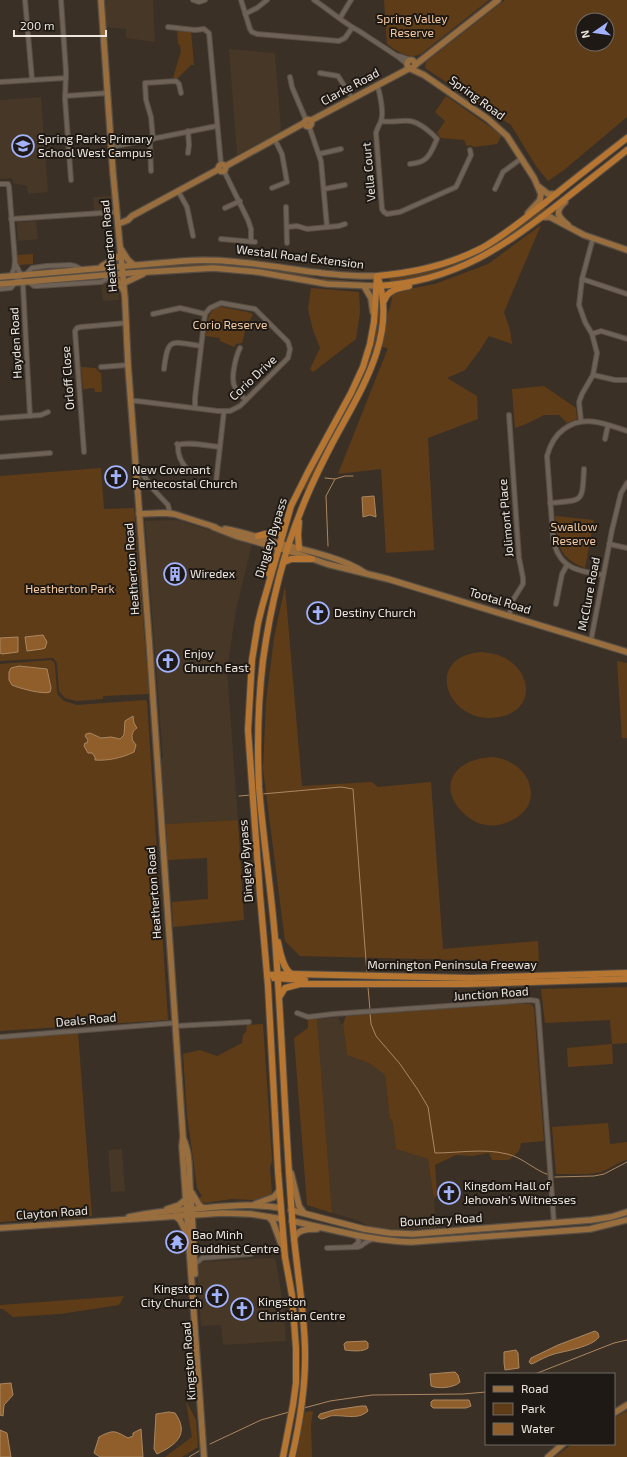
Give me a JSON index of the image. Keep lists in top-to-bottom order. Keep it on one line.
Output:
{"streets":{"highway":["Westall Road Extension","Dingley Bypass","Mornington Peninsula Freeway","Boundary Road"],"main road":["Clarke Road","Spring Road","Heatherton Road","Tootal Road","Clayton Road","Kingston Road"],"street":["Vella Court","Hayden Road","Orloff Close","Corio Drive","Jolimont Place","McClure Road","Junction Road","Deals Road"]},"crossings":[["Clarke Road","Spring Road"],["Clarke Road","Vella Court"],["Clarke Road","Heatherton Road"],["Spring Road","Westall Road Extension"],["Heatherton Road","Westall Road Extension"],["Heatherton Road","Orloff Close"],["Heatherton Road","Corio Drive"],["Heatherton Road","Tootal Road"],["Heatherton Road","Deals Road"],["Heatherton Road","Clayton Road"],["Heatherton Road","Boundary Road"],["Heatherton Road","Kingston Road"],["Westall Road Extension","Hayden Road"],["Westall Road Extension","Dingley Bypass"],["Jolimont Place","Tootal Road"],["Dingley Bypass","Tootal Road"],["Dingley Bypass","Mornington Peninsula Freeway"],["Dingley Bypass","Boundary Road"],["McClure Road","Tootal Road"],["Junction Road","Boundary Road"],["Clayton Road","Boundary Road"],["Clayton Road","Kingston Road"],["Boundary Road","Kingston Road"]],"parks":["Spring Valley Reserve","Corio Reserve","Swallow Reserve","Heatherton Park"],"places":{"school or university":["Spring Parks Primary School West Campus"],"church":["New Covenant Pentecostal Church","Destiny Church","Enjoy Church East","Kingdom Hall of Jehovah's Witnesses","Kingston City Church","Kingston Christian Centre"],"building":["Wiredex"],"temple":["Bao Minh Buddhist Centre"]},"legend":["Road","Park","Water"],"scale_bar":"200 m","north":"left"}
